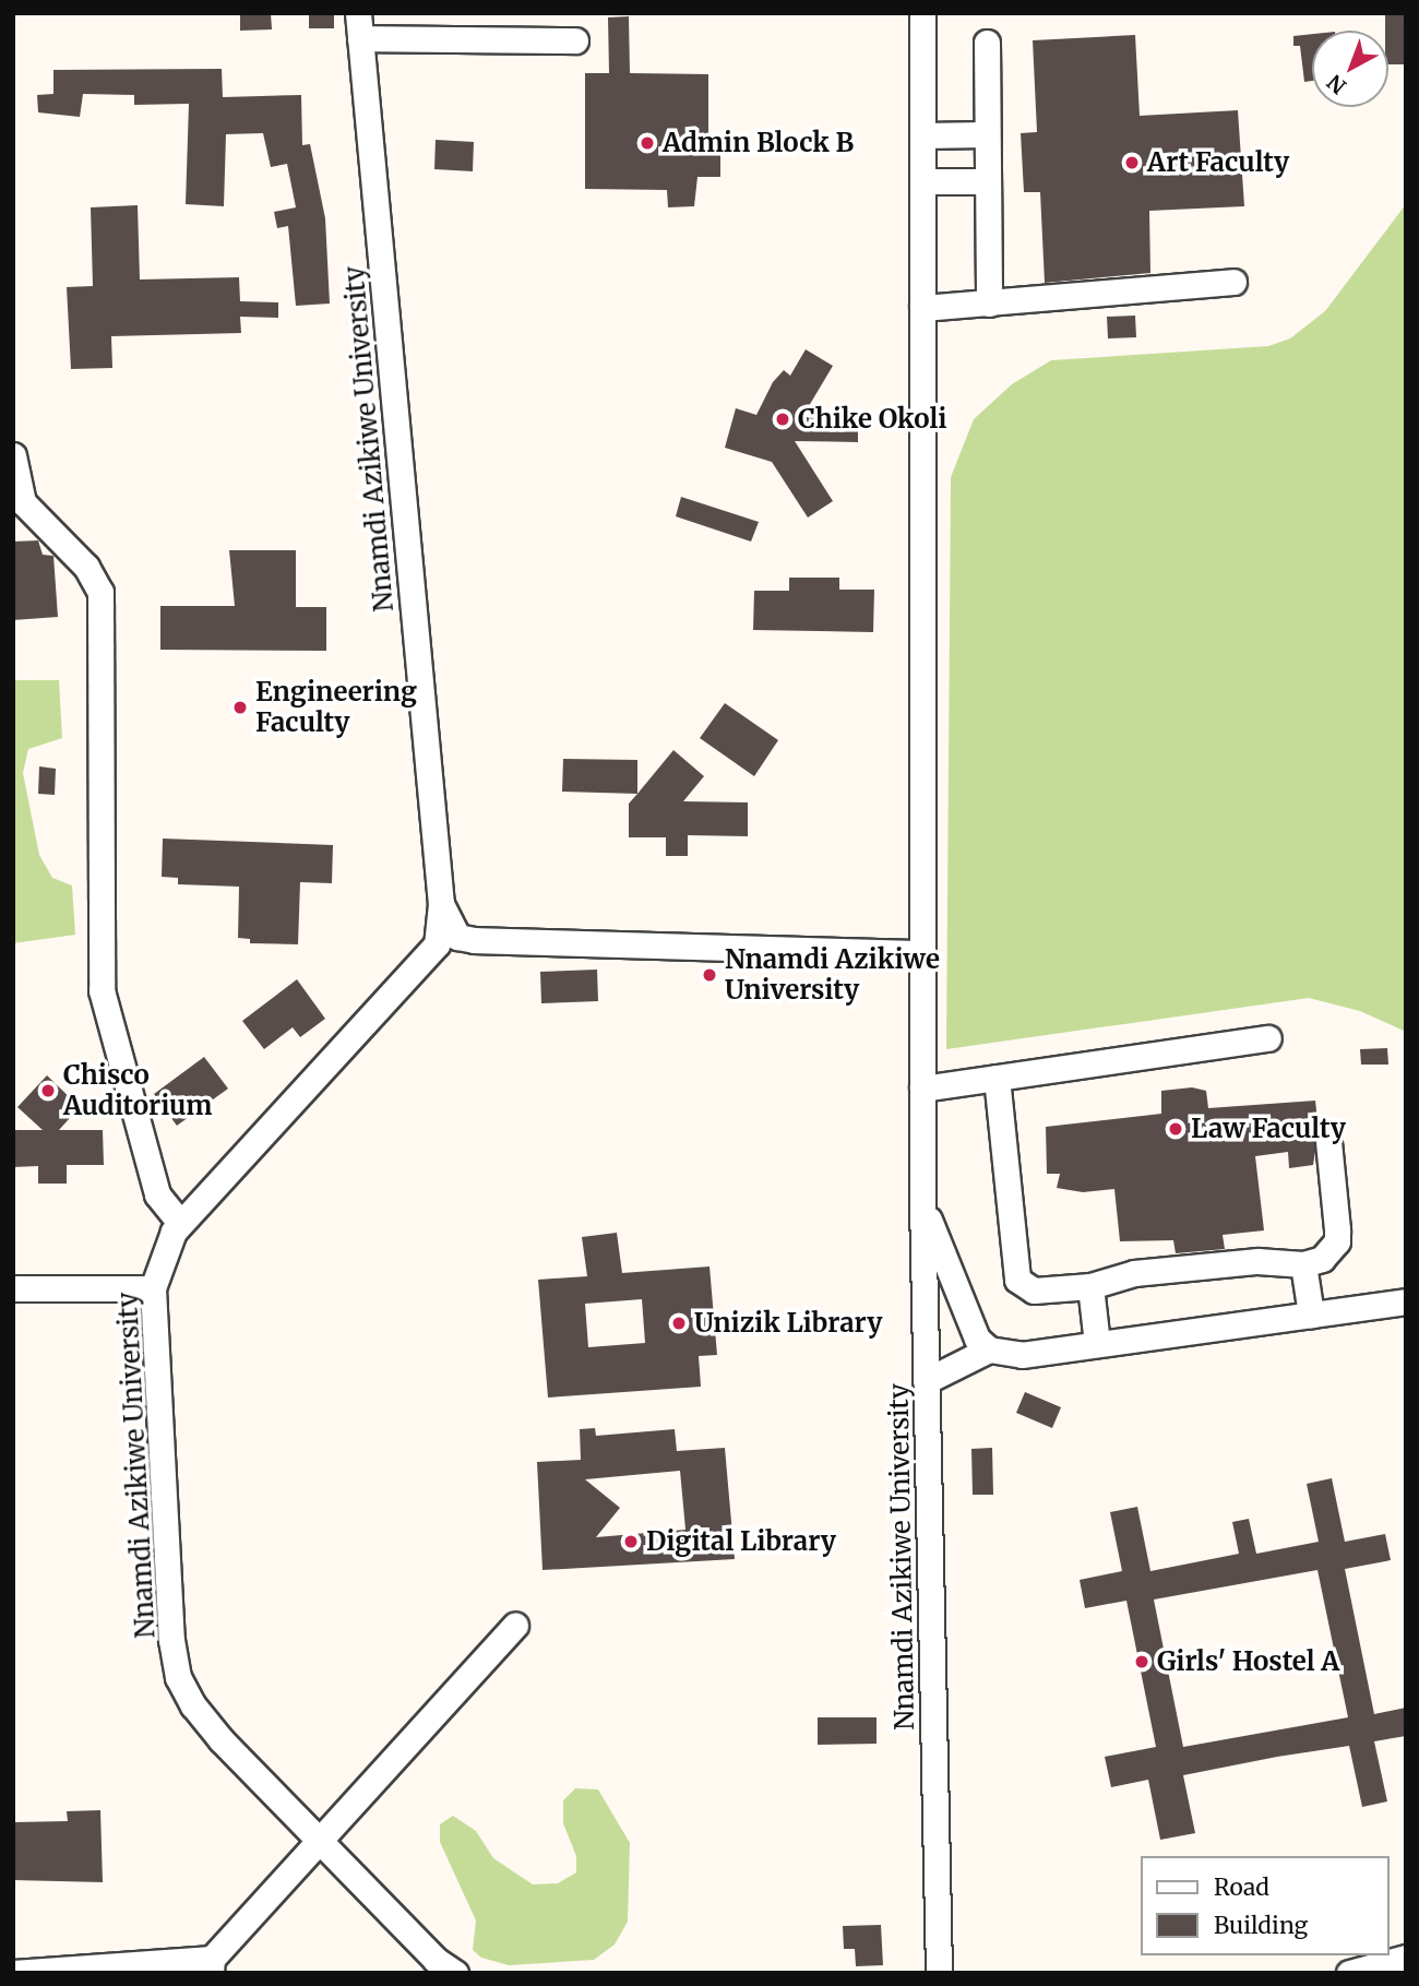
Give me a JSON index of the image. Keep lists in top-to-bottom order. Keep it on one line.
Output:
{"streets":{"street":["Nnamdi Azikiwe University"]},"places":["Admin Block B","Art Faculty","Chike Okoli","Engineering Faculty","Nnamdi Azikiwe University","Chisco Auditorium","Law Faculty","Unizik Library","Digital Library","Girls' Hostel A"],"legend":["Road","Building"],"north":"bottom left"}
